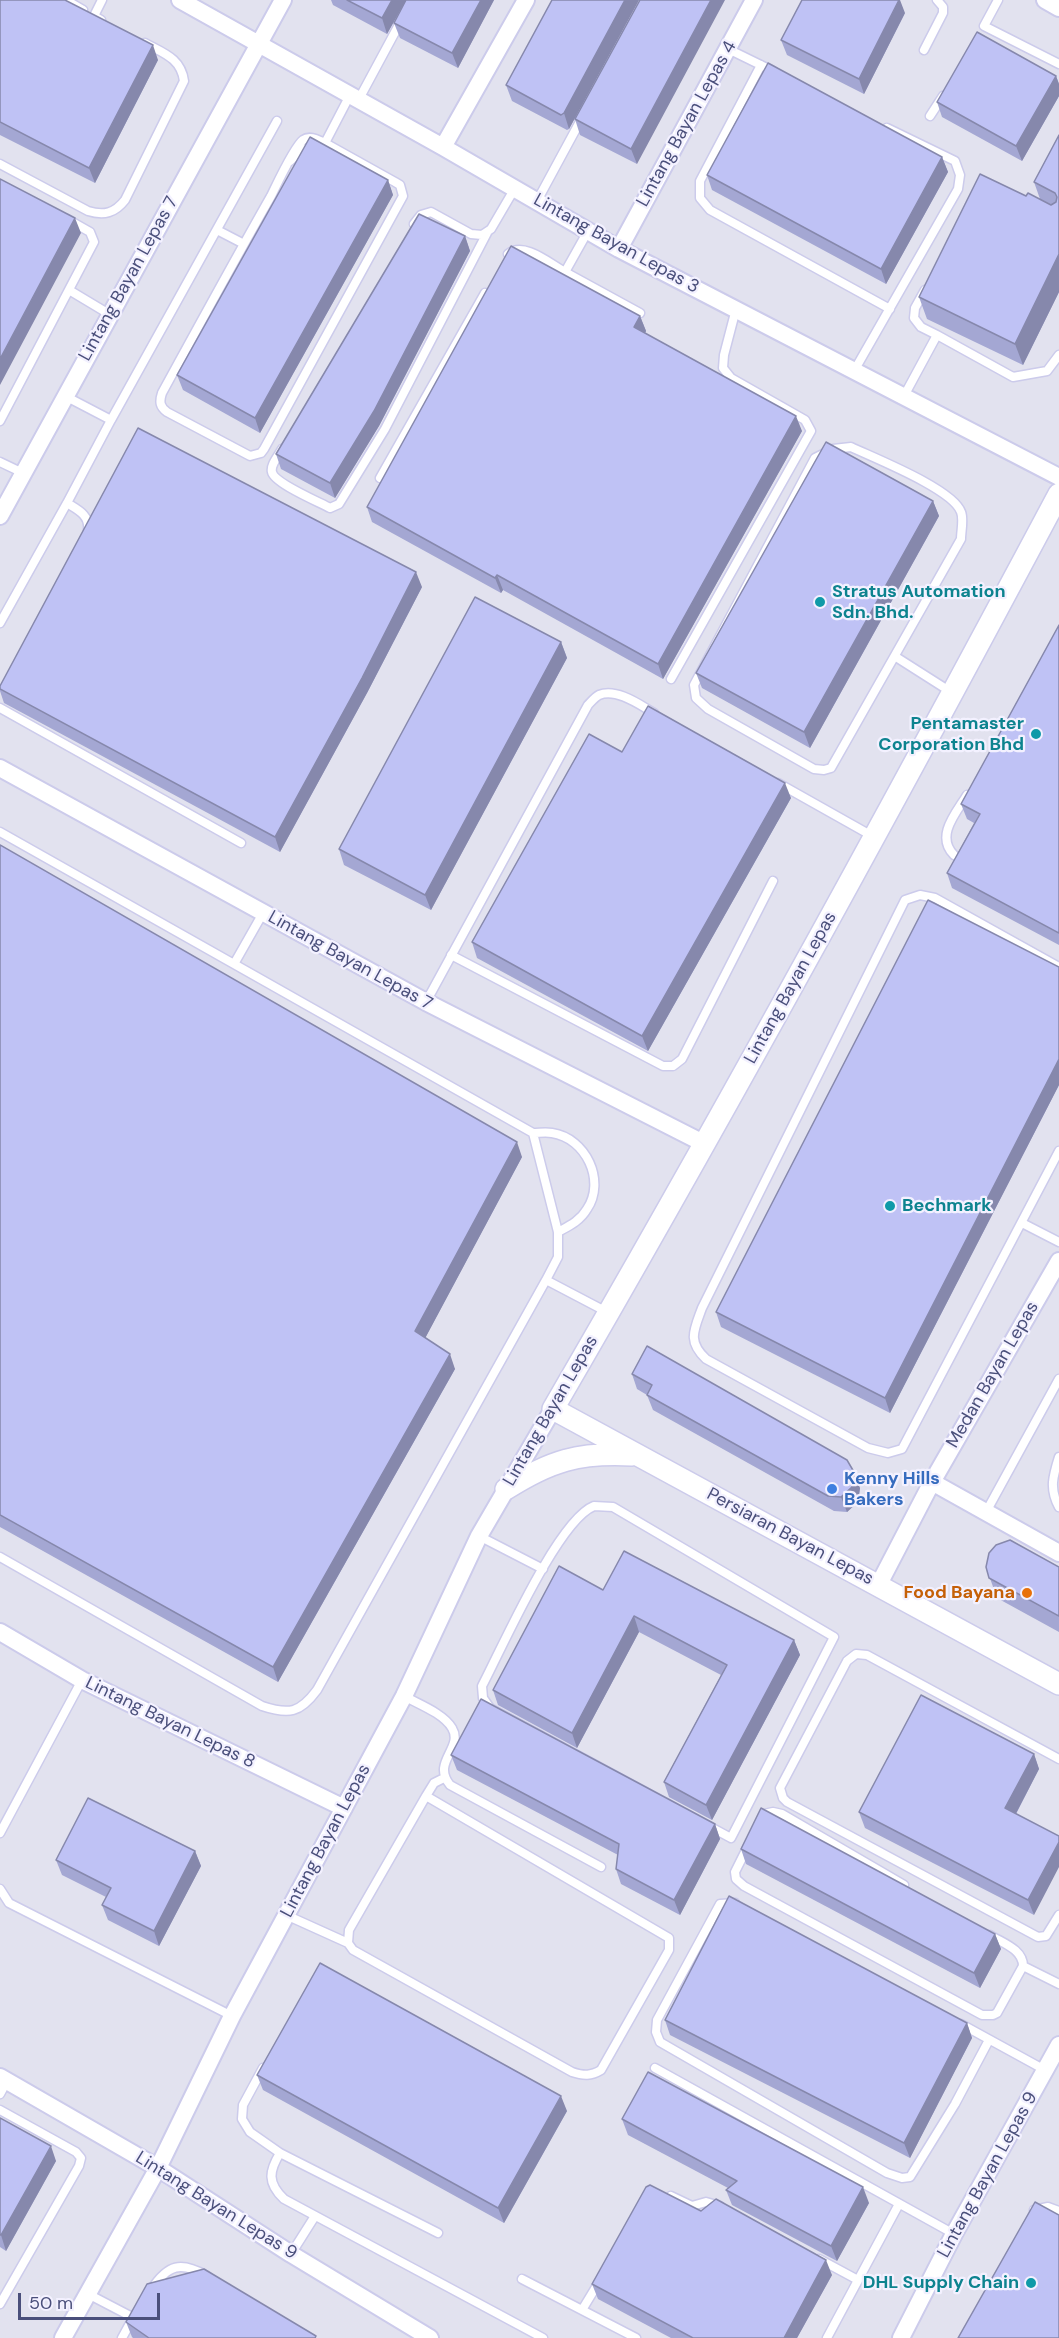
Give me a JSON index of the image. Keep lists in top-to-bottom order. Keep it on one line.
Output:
{"streets":{"street":["Lintang Bayan Lepas 4","Lintang Bayan Lepas 3","Lintang Bayan Lepas 7","Lintang Bayan Lepas","Medan Bayan Lepas","Persiaran Bayan Lepas","Lintang Bayan Lepas 8","Lintang Bayan Lepas 9"]},"crossings":[["Lintang Bayan Lepas 4","Lintang Bayan Lepas 3"],["Lintang Bayan Lepas 3","Lintang Bayan Lepas 7"],["Lintang Bayan Lepas 7","Lintang Bayan Lepas"],["Lintang Bayan Lepas","Persiaran Bayan Lepas"],["Lintang Bayan Lepas","Lintang Bayan Lepas 8"],["Lintang Bayan Lepas","Lintang Bayan Lepas 9"],["Medan Bayan Lepas","Persiaran Bayan Lepas"]],"places":["Stratus Automation Sdn. Bhd.","Pentamaster Corporation Bhd","Bechmark","Kenny Hills Bakers","Food Bayana","DHL Supply Chain"],"scale_bar":"50 m"}
